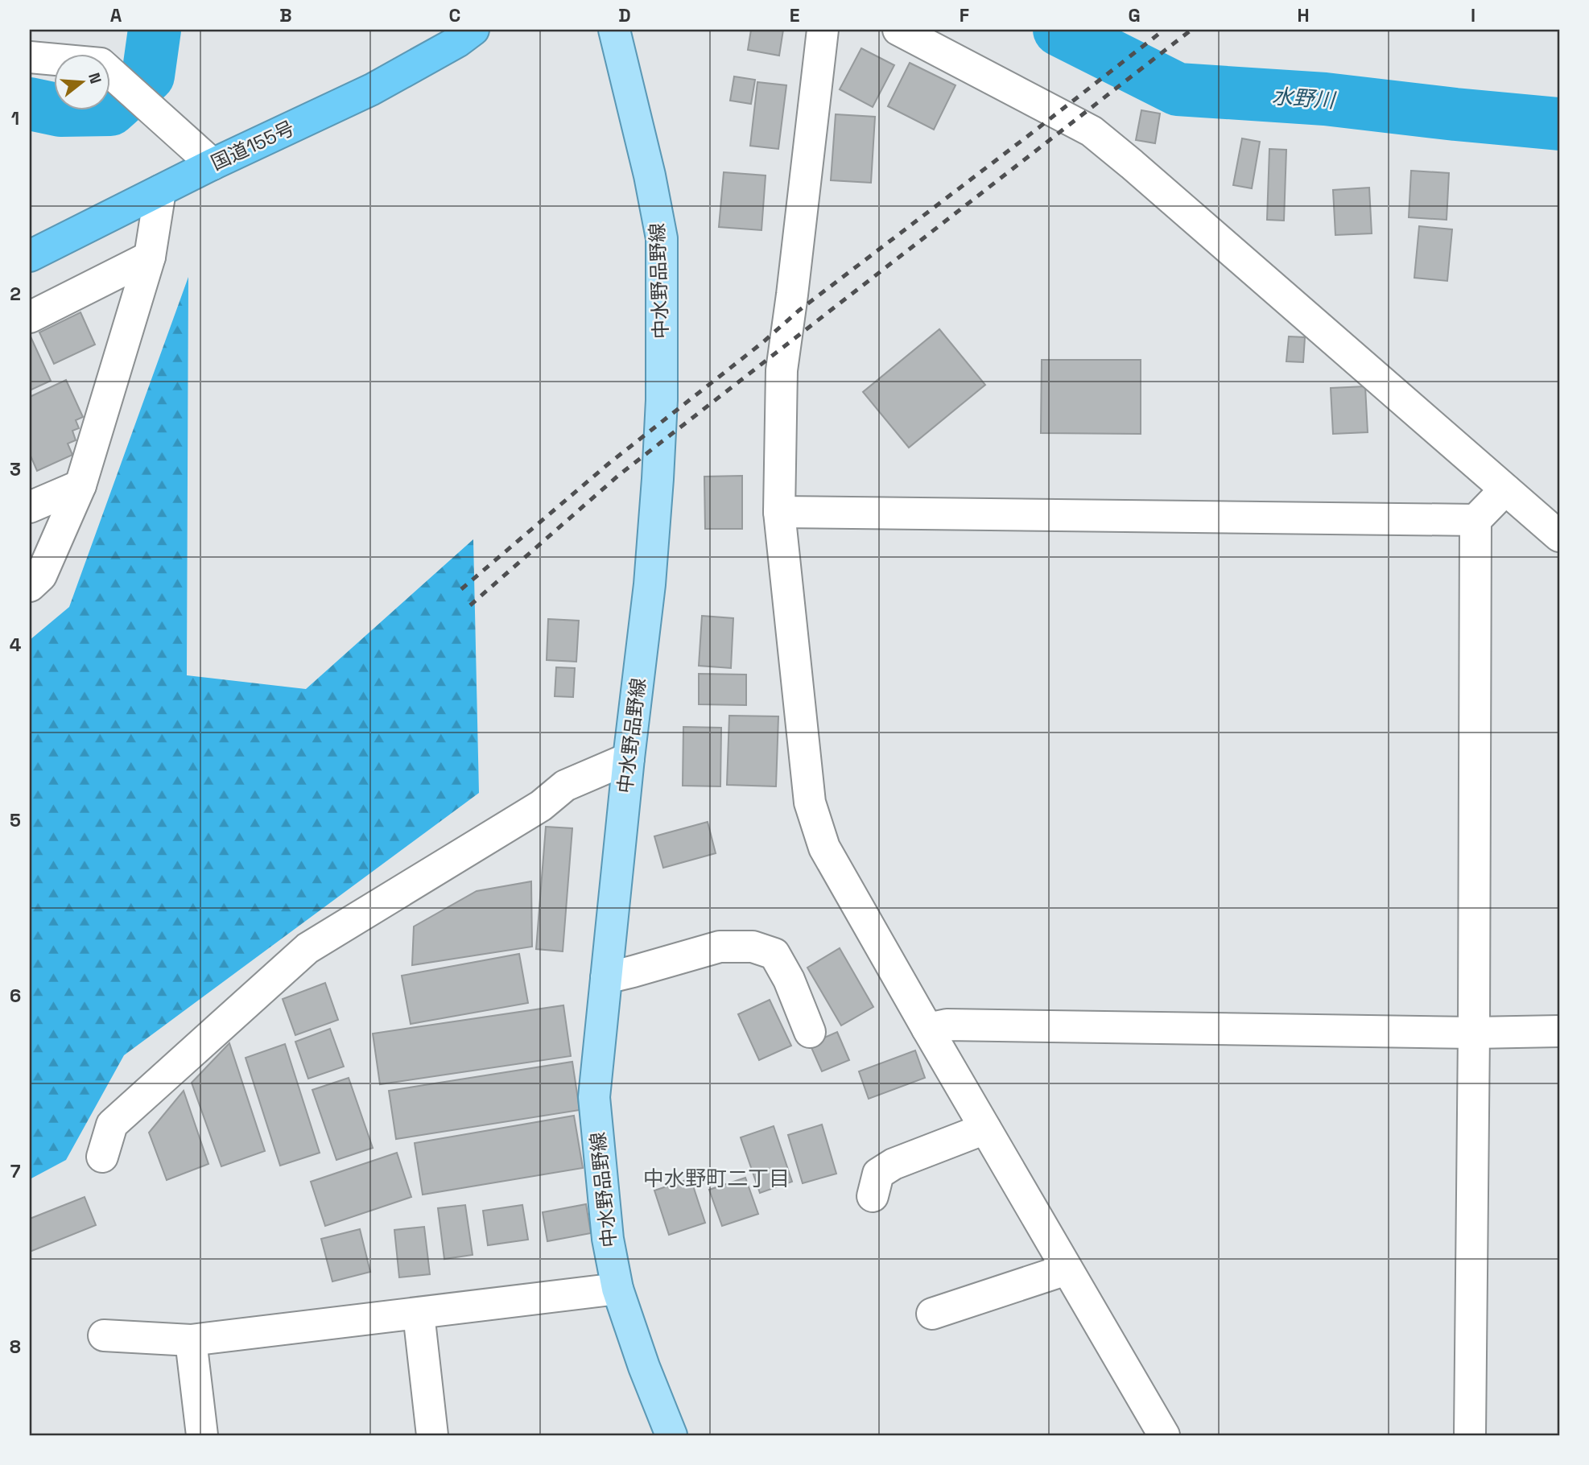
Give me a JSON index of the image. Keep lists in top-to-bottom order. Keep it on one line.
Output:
{"streets":{"highway":["国道155号"],"main road":["中水野品野線"]},"districts":["中水野町二丁目"],"water":["水野川"],"north":"right","grid":{"columns":["A","B","C","D","E","F","G","H","I"],"rows":["1","2","3","4","5","6","7","8"]}}
